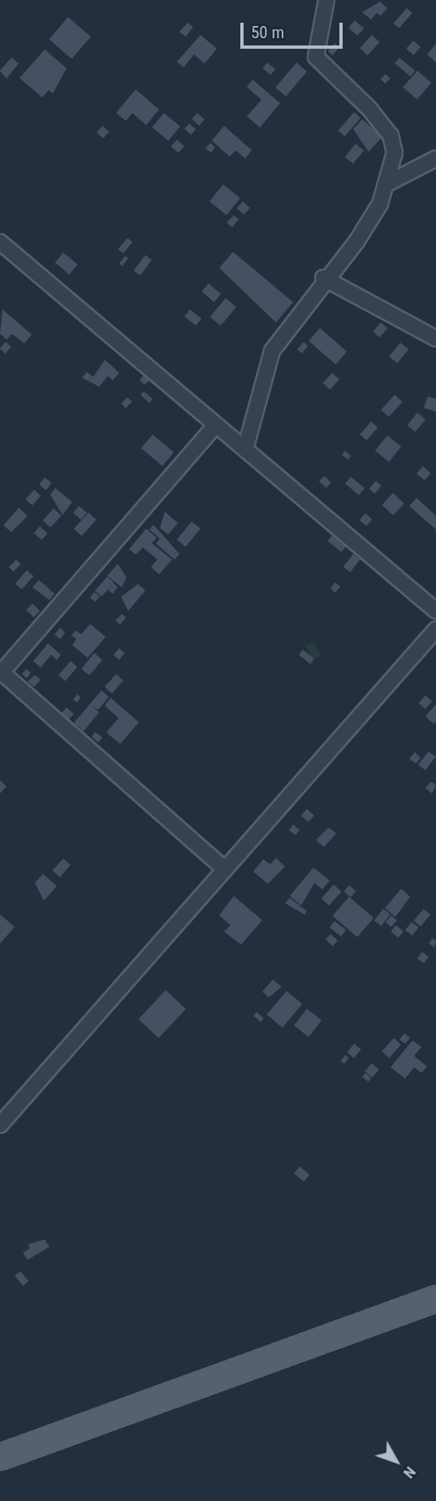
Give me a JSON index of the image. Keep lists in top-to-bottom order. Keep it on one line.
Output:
{"scale_bar":"50 m","north":"bottom right"}
